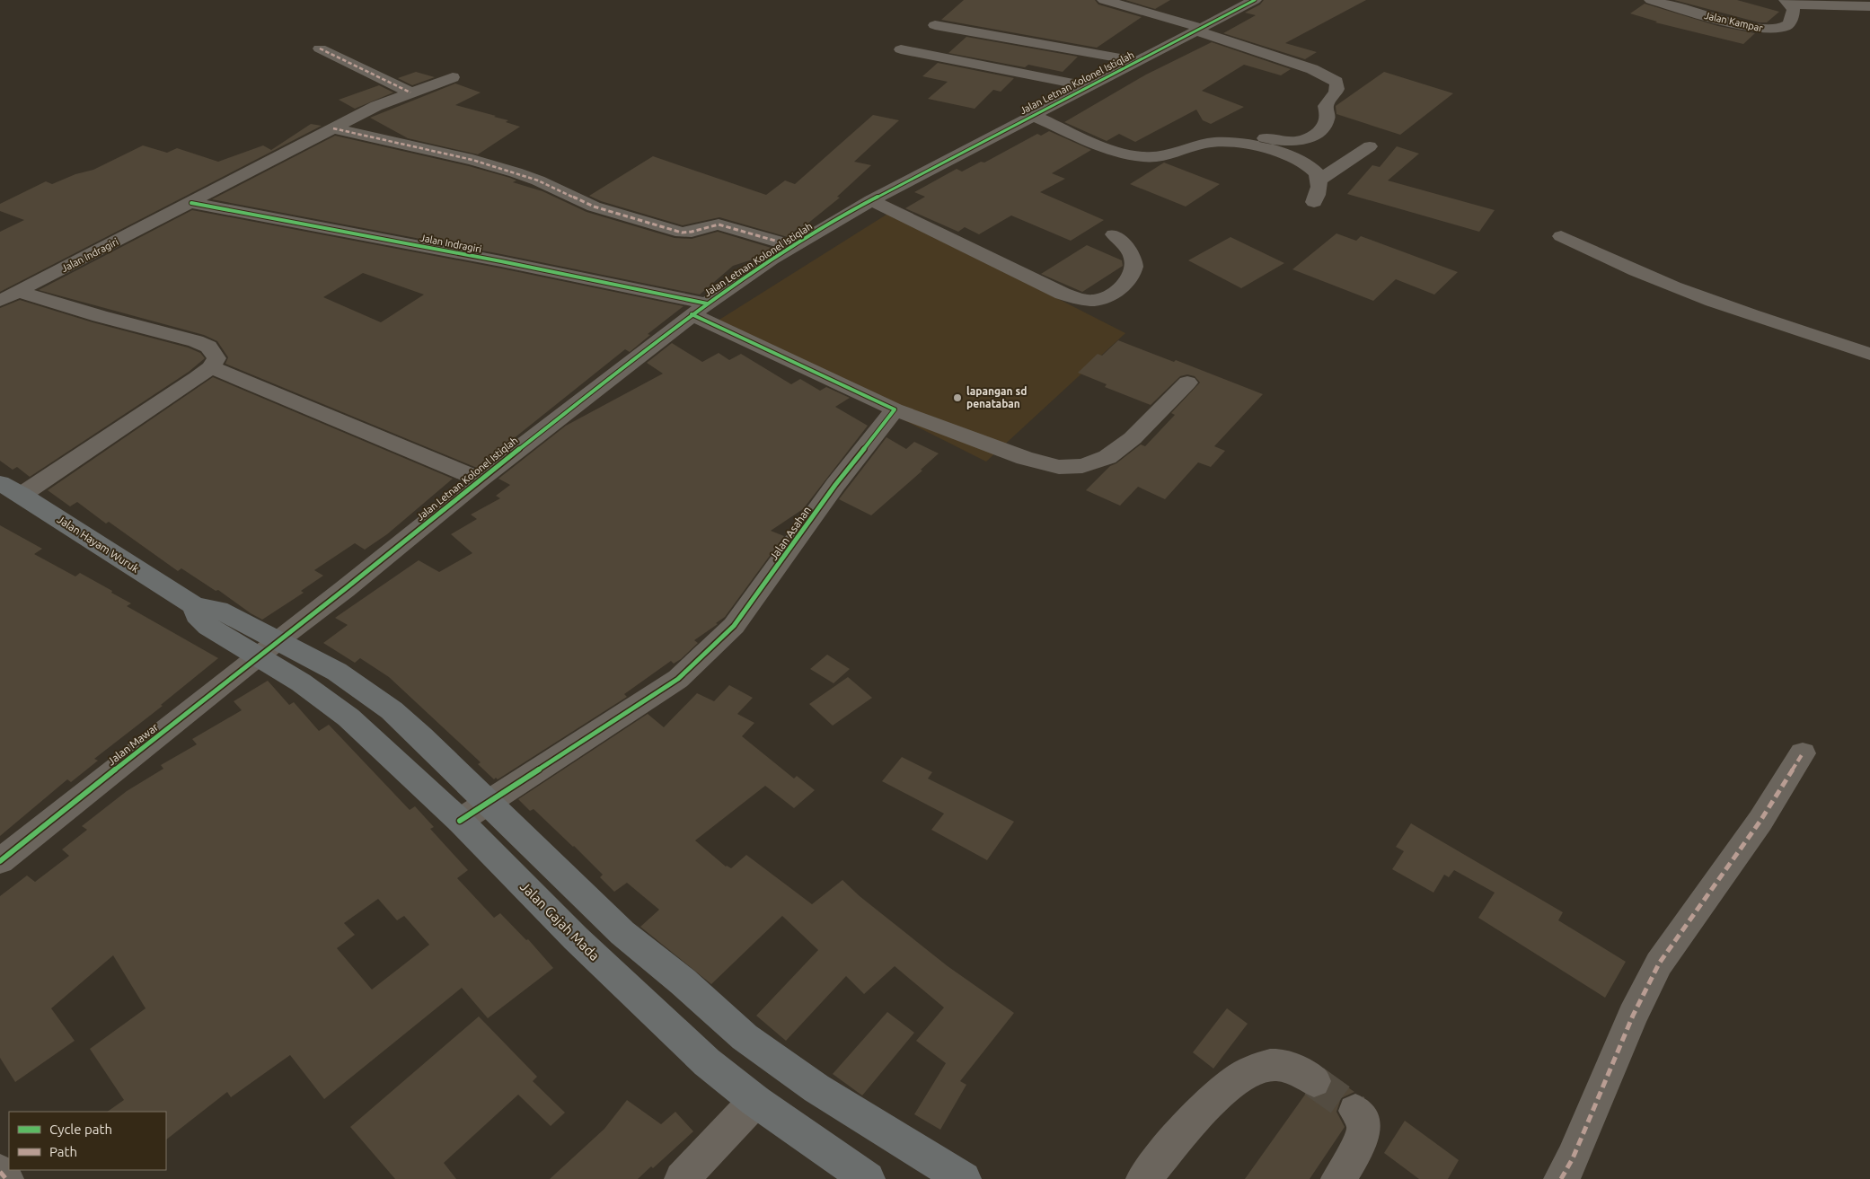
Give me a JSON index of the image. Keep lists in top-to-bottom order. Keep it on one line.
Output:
{"streets":{"highway":["Jalan Hayam Wuruk","Jalan Gajah Mada"],"street":["Jalan Kampar","Jalan Letnan Kolonel Istiqlah","Jalan Indragiri","Jalan Asahan","Jalan Mawar"]},"crossings":[["Jalan Letnan Kolonel Istiqlah","Jalan Indragiri"],["Jalan Letnan Kolonel Istiqlah","Jalan Hayam Wuruk"],["Jalan Letnan Kolonel Istiqlah","Jalan Mawar"],["Jalan Letnan Kolonel Istiqlah","Jalan Gajah Mada"],["Jalan Asahan","Jalan Gajah Mada"],["Jalan Hayam Wuruk","Jalan Mawar"],["Jalan Hayam Wuruk","Jalan Gajah Mada"],["Jalan Mawar","Jalan Gajah Mada"]],"places":["lapangan sd penataban"],"legend":["Cycle path","Path"]}
